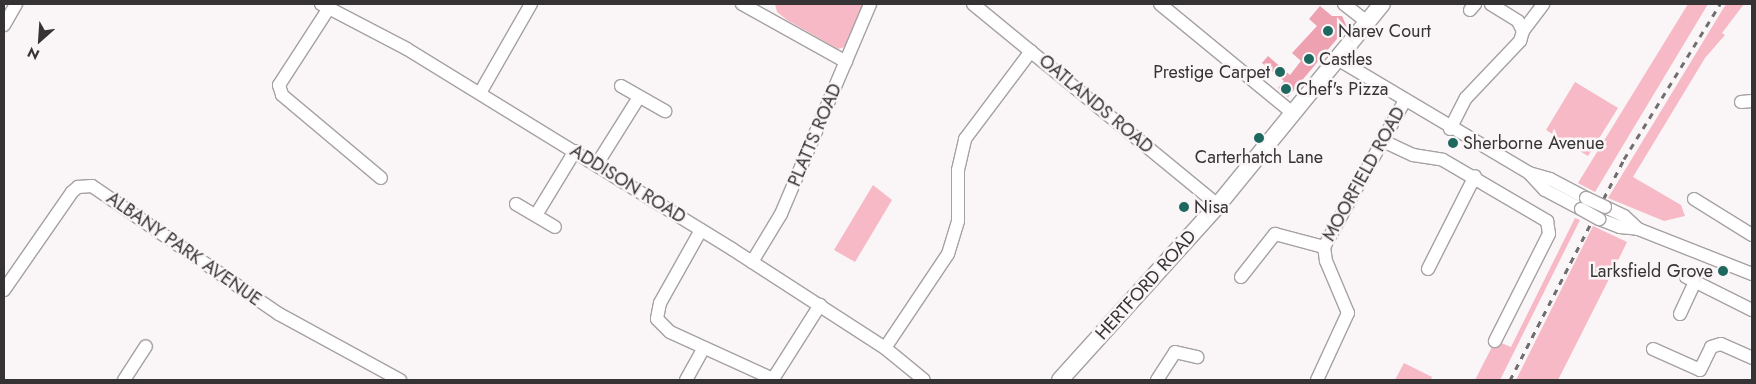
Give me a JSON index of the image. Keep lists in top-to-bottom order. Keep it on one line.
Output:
{"streets":{"main road":["HERTFORD ROAD"],"street":["OATLANDS ROAD","PLATTS ROAD","MOORFIELD ROAD","ADDISON ROAD","ALBANY PARK AVENUE"]},"crossings":[["OATLANDS ROAD","HERTFORD ROAD"],["PLATTS ROAD","ADDISON ROAD"]],"places":["Narev Court","Castles","Prestige Carpet","Chef's Pizza","Carterhatch Lane","Sherborne Avenue","Nisa","Larksfield Grove"],"north":"bottom left"}
